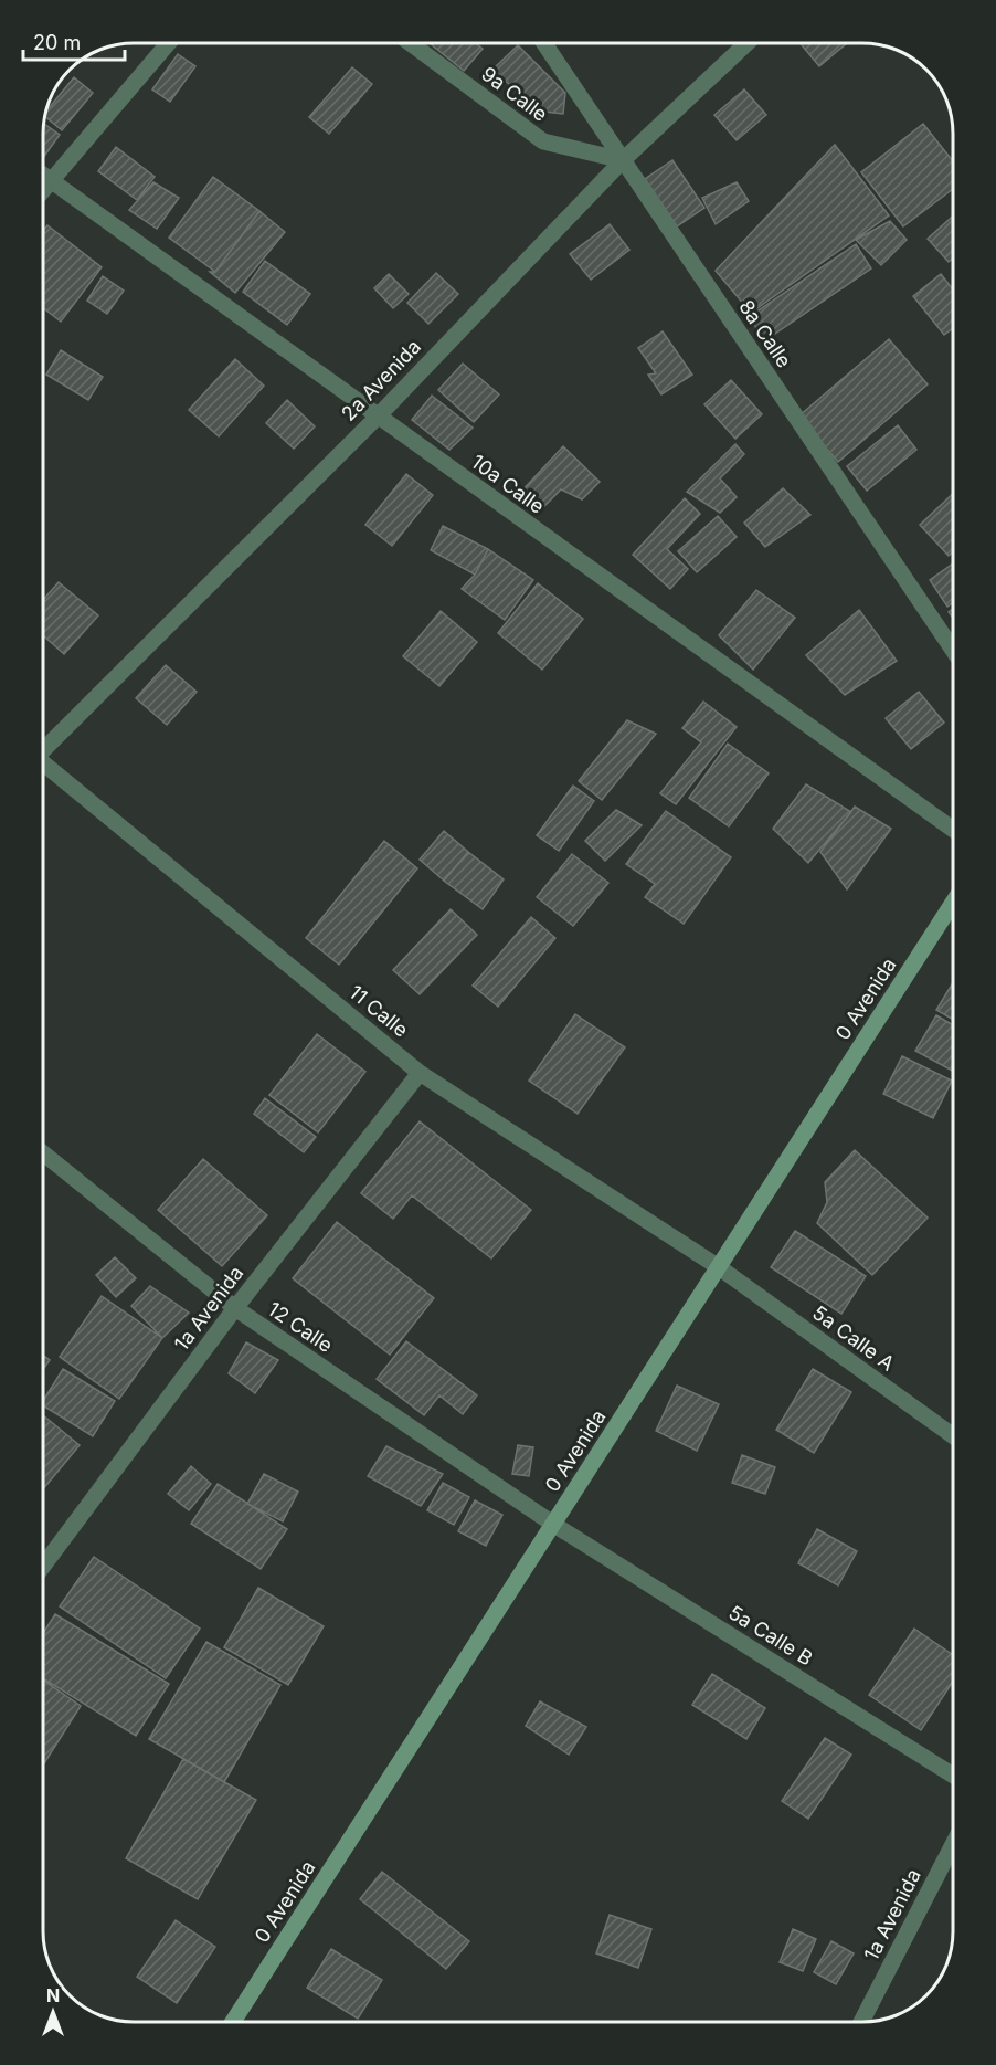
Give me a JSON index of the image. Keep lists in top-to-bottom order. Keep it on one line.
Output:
{"streets":{"street":["9a Calle","8a Calle","2a Avenida","10a Calle","0 Avenida","11 Calle","1a Avenida","12 Calle","5a Calle A","5a Calle B"]},"crossings":[["9a Calle","8a Calle"],["9a Calle","2a Avenida"],["8a Calle","2a Avenida"],["2a Avenida","10a Calle"],["0 Avenida","11 Calle"],["0 Avenida","12 Calle"],["0 Avenida","5a Calle A"],["0 Avenida","5a Calle B"],["11 Calle","1a Avenida"],["11 Calle","5a Calle A"],["1a Avenida","12 Calle"],["12 Calle","5a Calle B"]],"scale_bar":"20 m","north":"top"}
